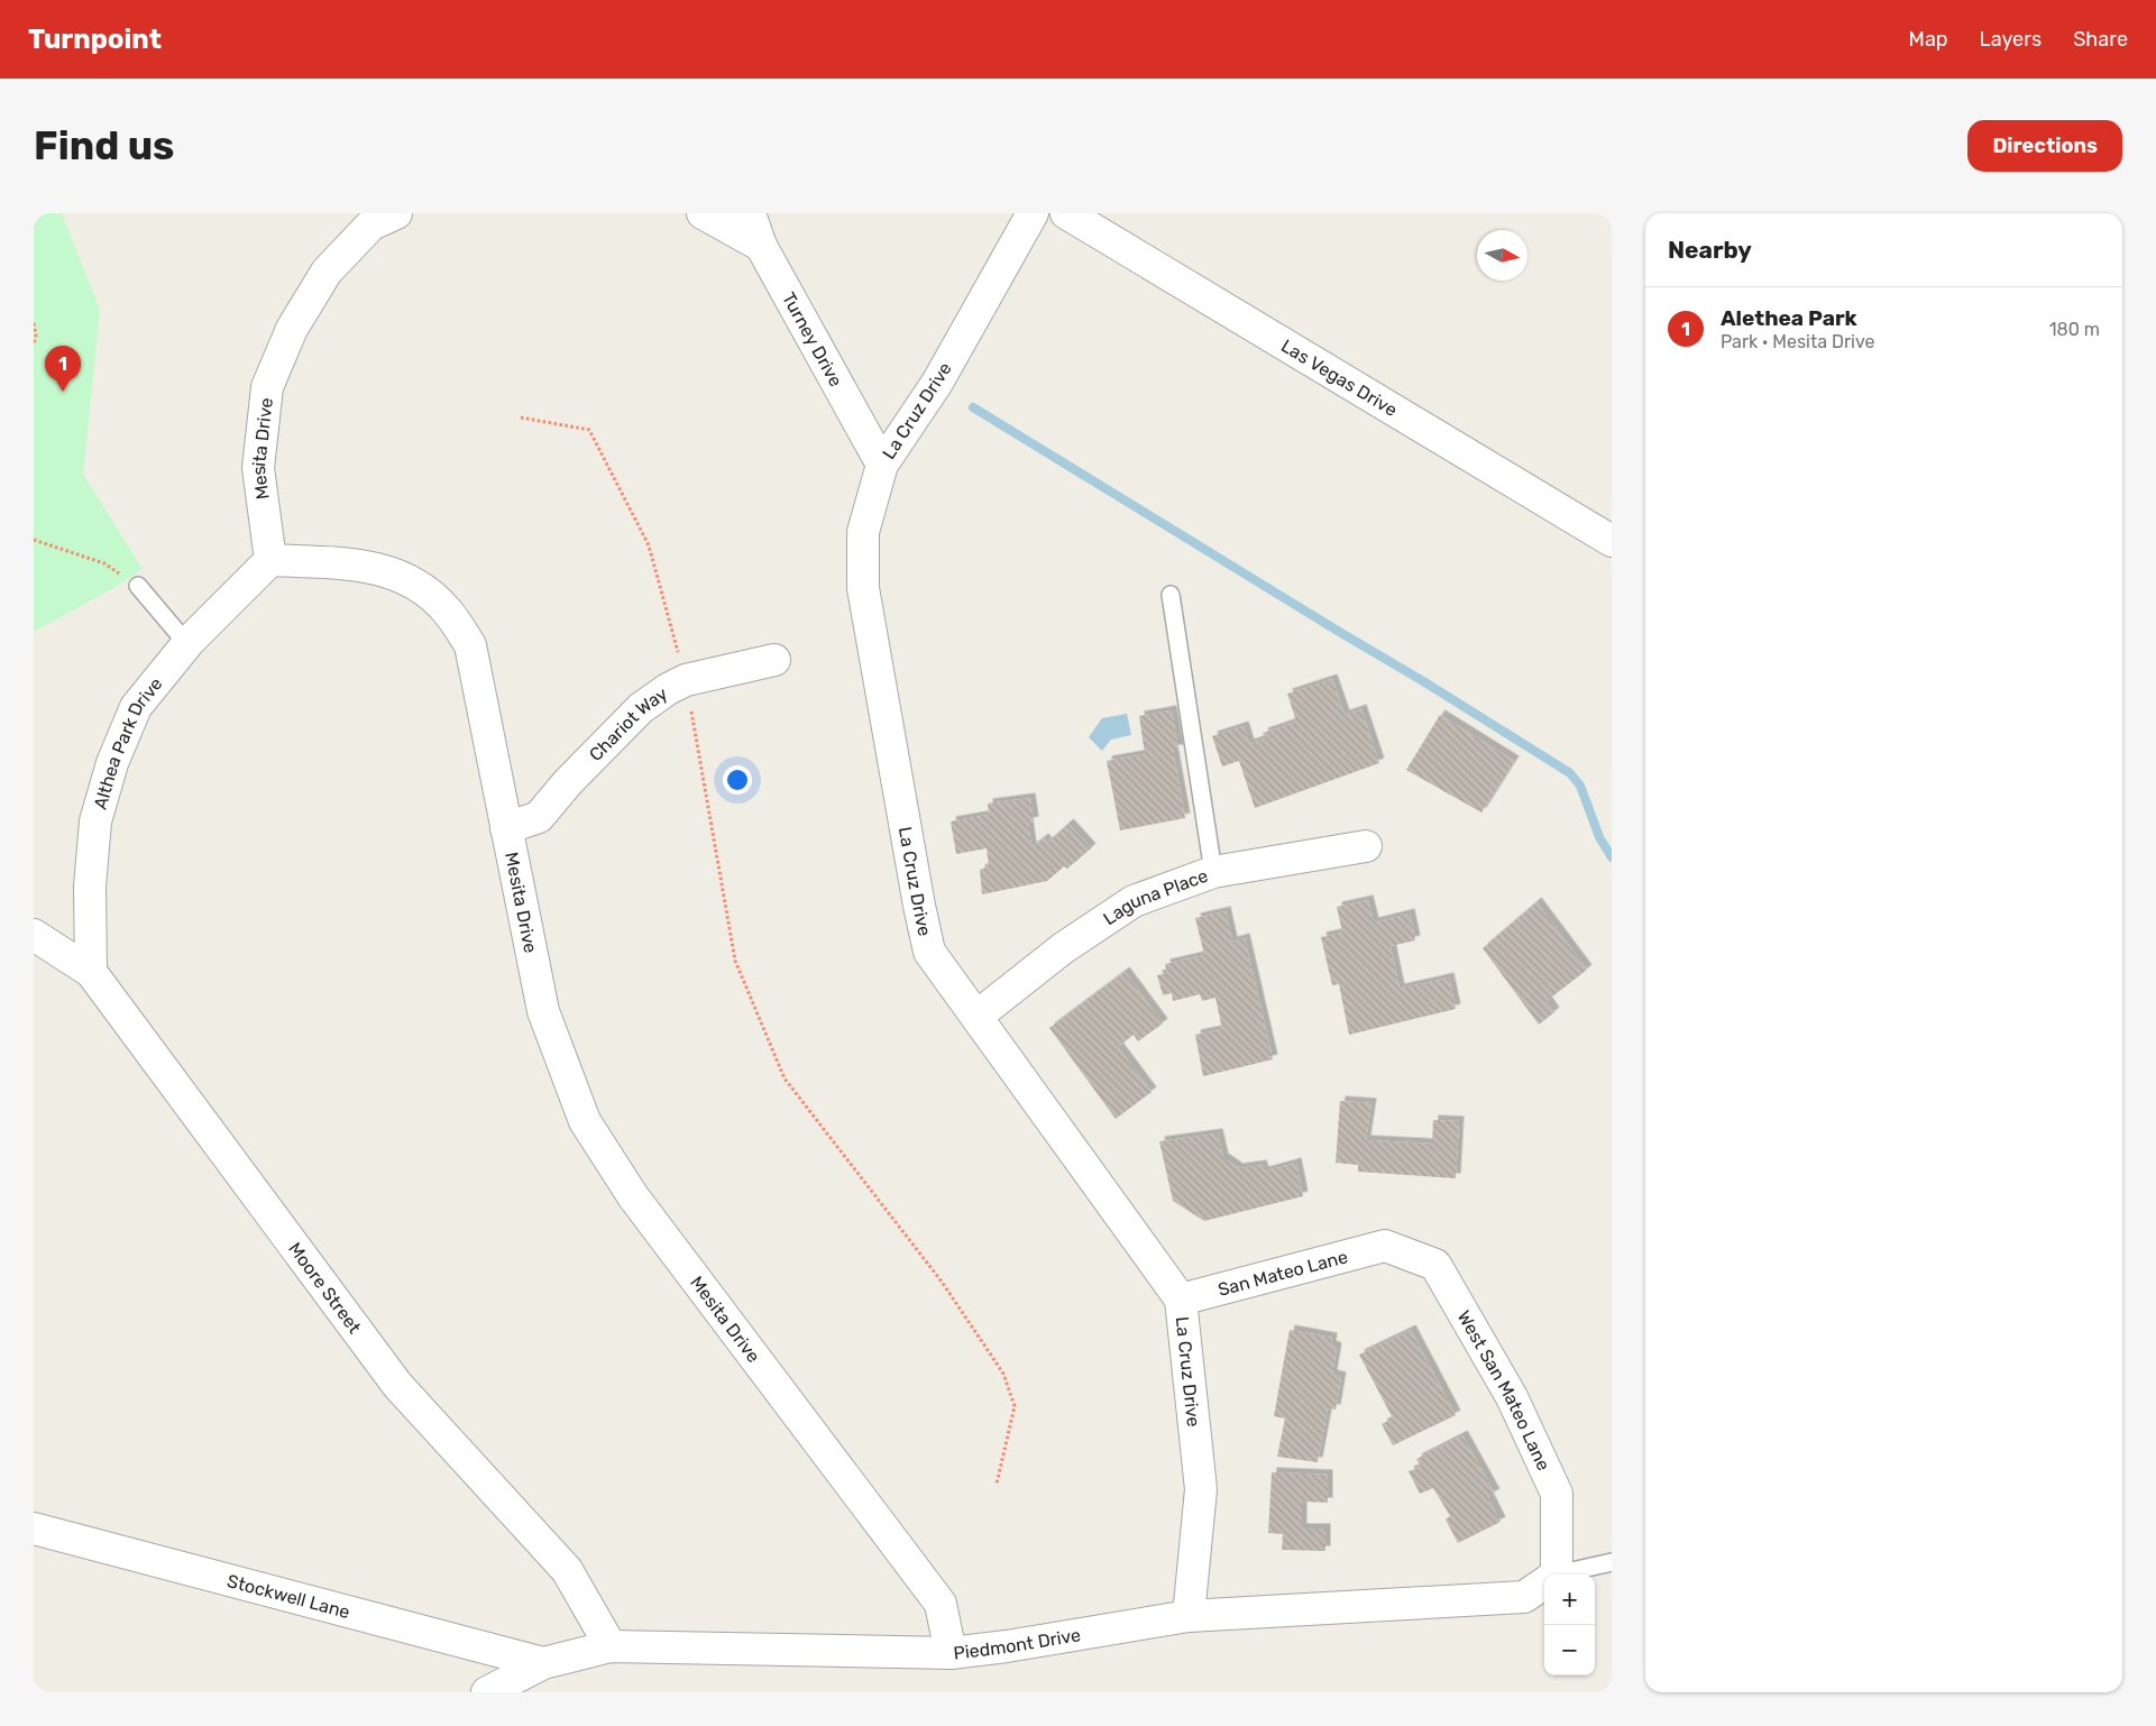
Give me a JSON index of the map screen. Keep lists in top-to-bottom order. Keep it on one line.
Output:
{"streets":{"street":["Turney Drive","Las Vegas Drive","La Cruz Drive","Mesita Drive","Chariot Way","Althea Park Drive","Laguna Place","San Mateo Lane","Moore Street","West San Mateo Lane","Stockwell Lane","Piedmont Drive"]},"crossings":[["Turney Drive","La Cruz Drive"],["La Cruz Drive","Laguna Place"],["La Cruz Drive","San Mateo Lane"],["La Cruz Drive","Piedmont Drive"],["Mesita Drive","Chariot Way"],["Mesita Drive","Althea Park Drive"],["Mesita Drive","Piedmont Drive"],["Althea Park Drive","Moore Street"],["San Mateo Lane","West San Mateo Lane"],["Moore Street","Piedmont Drive"],["Stockwell Lane","Piedmont Drive"]],"north":"right","page":{"header":"Turnpoint","nav":["Map","Layers","Share"],"buttons":"Directions","title":"Find us","heading":"Nearby","list":[{"mark":"1","name":"Alethea Park","note":"Park · Mesita Drive","value":"180 m"}],"pins":"1","map_buttons":["+","−"]}}
